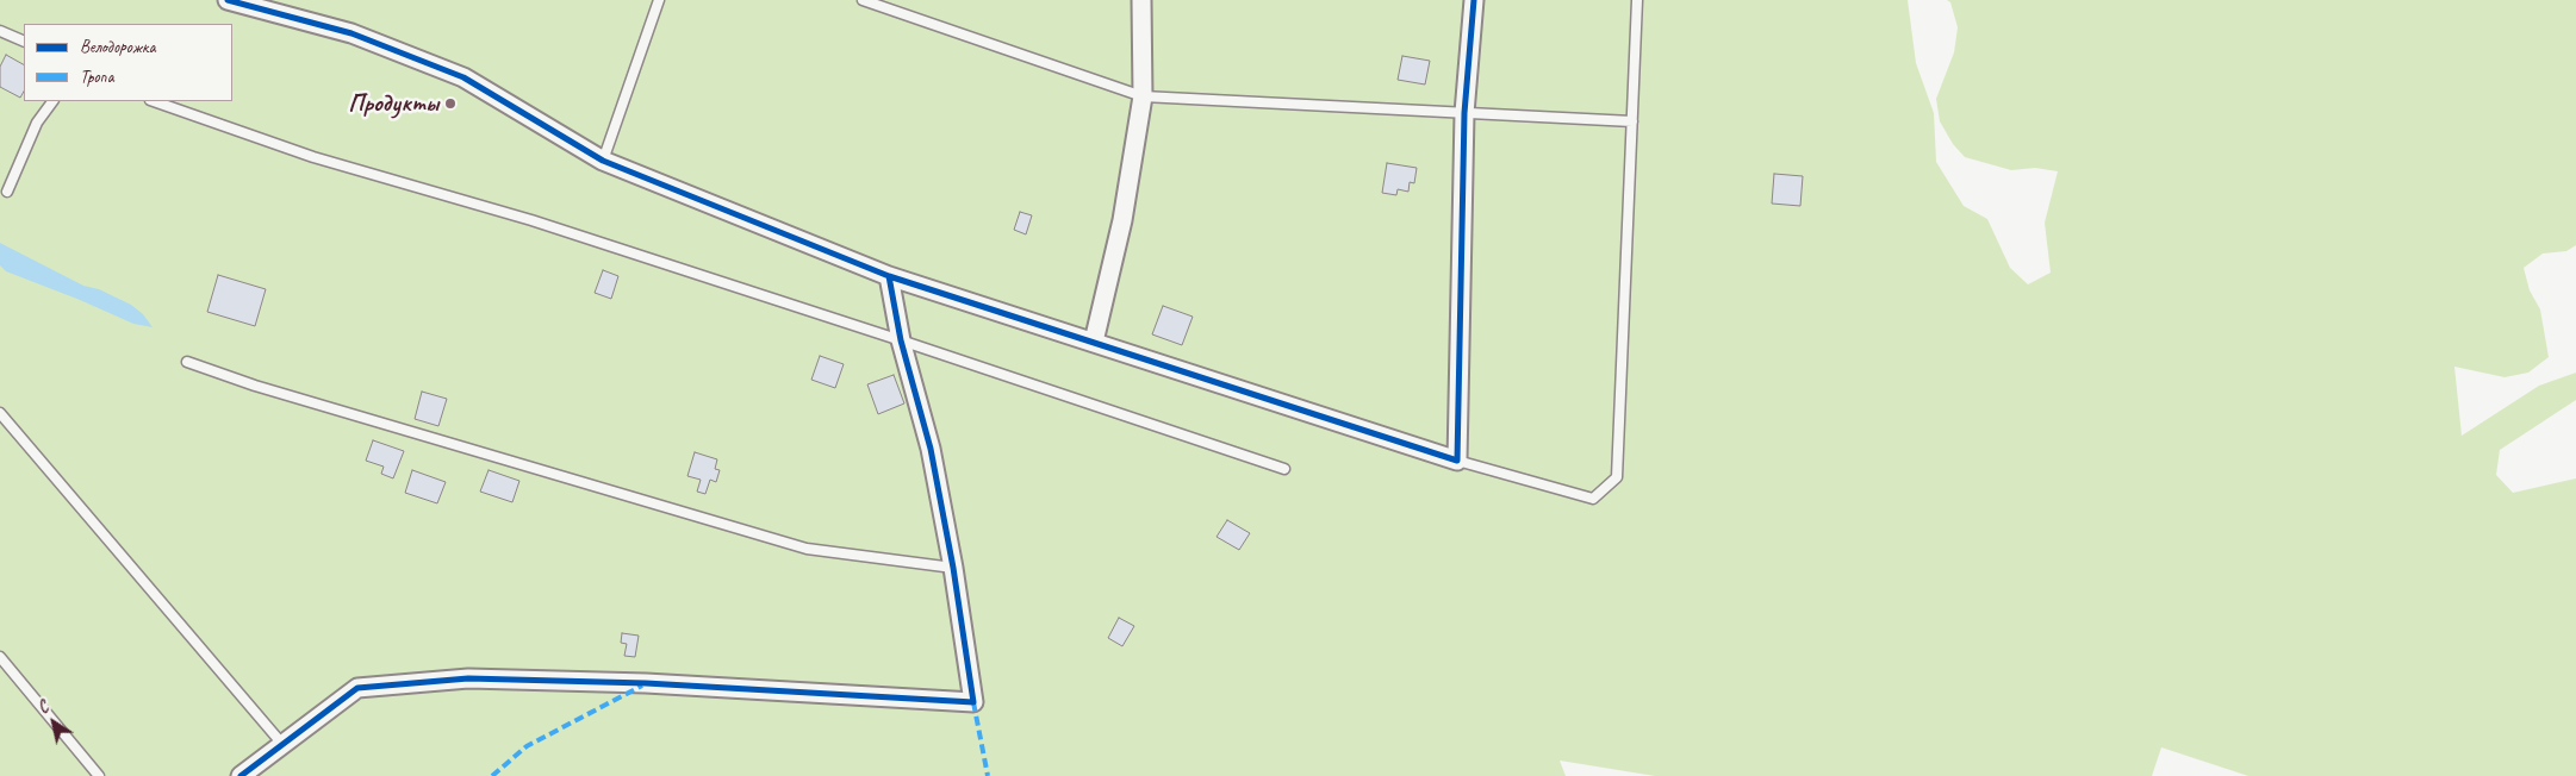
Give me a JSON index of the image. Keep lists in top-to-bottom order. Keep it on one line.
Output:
{"places":["Продукты"],"legend":["Велодорожка","Тропа"],"north":"top left"}
